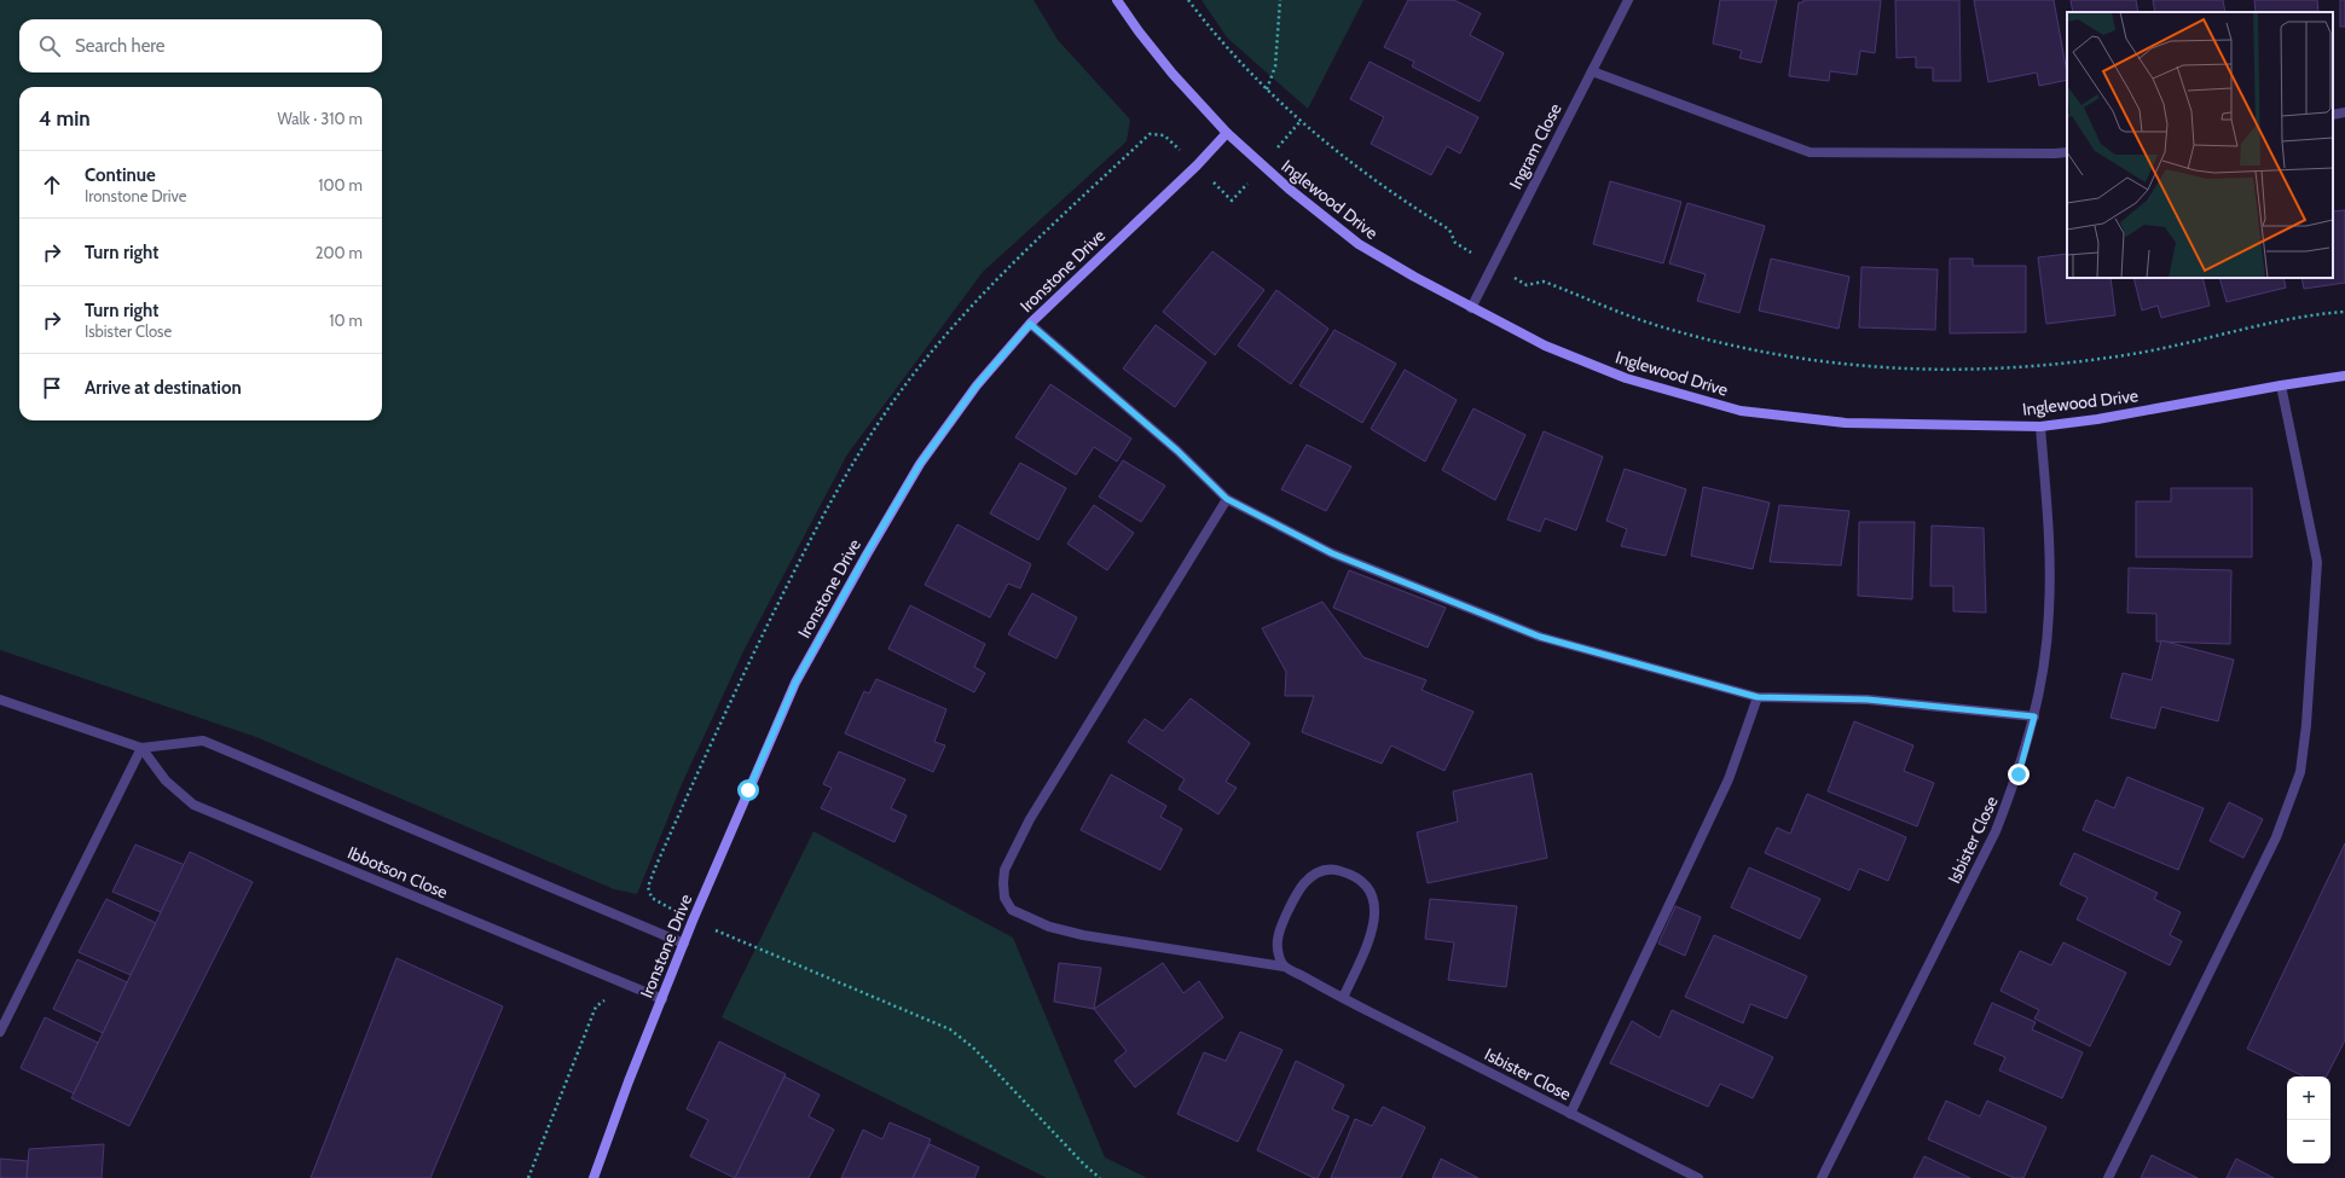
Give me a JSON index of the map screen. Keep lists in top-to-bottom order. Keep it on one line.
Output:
{"streets":{"street":["Ingram Close","Inglewood Drive","Ironstone Drive","Isbister Close","Ibbotson Close"]},"crossings":[["Ingram Close","Inglewood Drive"],["Inglewood Drive","Ironstone Drive"],["Inglewood Drive","Isbister Close"],["Ironstone Drive","Ibbotson Close"]],"page":{"search":"Search here","heading":["4 min","Walk · 310 m"],"list":[["Continue","Ironstone Drive","100 m"],["Turn right","200 m"],["Turn right","Isbister Close","10 m"],"Arrive at destination"],"map_buttons":["+","−"]}}
